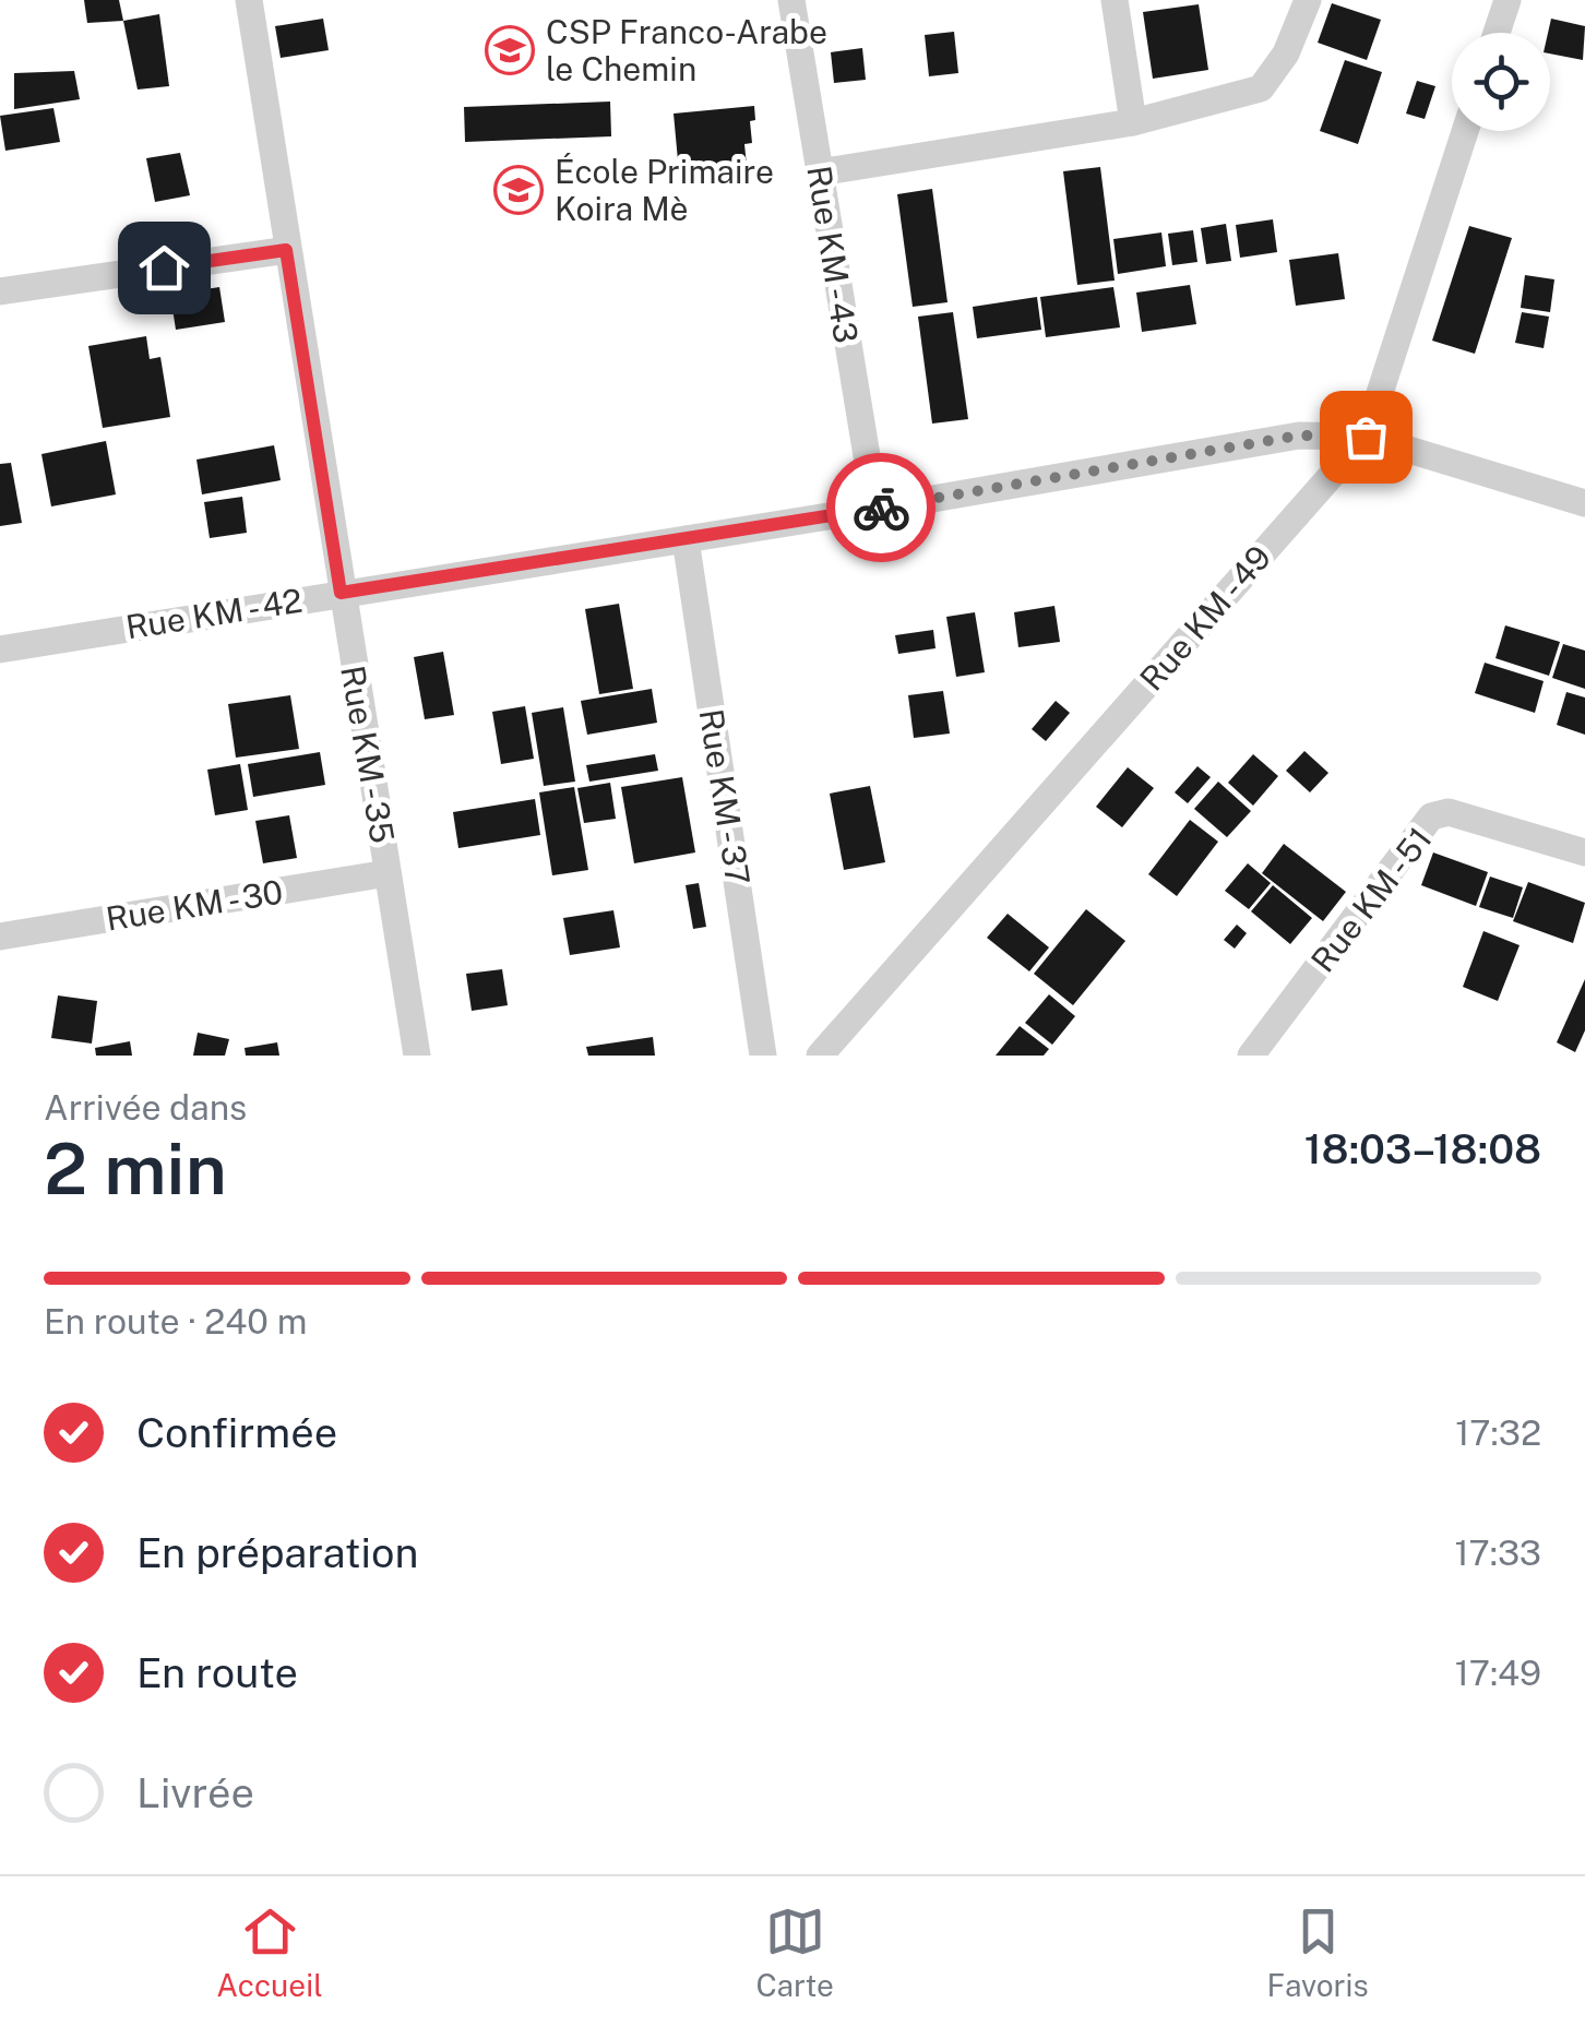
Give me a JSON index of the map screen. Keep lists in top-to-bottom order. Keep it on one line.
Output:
{"streets":{"street":["Rue KM - 43","Rue KM - 42","Rue KM - 49","Rue KM - 35","Rue KM - 37","Rue KM - 51","Rue KM - 30"]},"crossings":[["Rue KM - 43","Rue KM - 42"],["Rue KM - 42","Rue KM - 49"],["Rue KM - 42","Rue KM - 35"],["Rue KM - 42","Rue KM - 37"],["Rue KM - 35","Rue KM - 30"]],"places":{"school or university":["CSP Franco-Arabe le Chemin","École Primaire Koira Mè"]},"page":{"heading":["2 min","Arrivée dans","18:03–18:08"],"bar":"En route · 240 m","list":[["Confirmée","17:32"],["En préparation","17:33"],["En route","17:49"],"Livrée"],"tabs":["Accueil","Carte","Favoris"]}}
